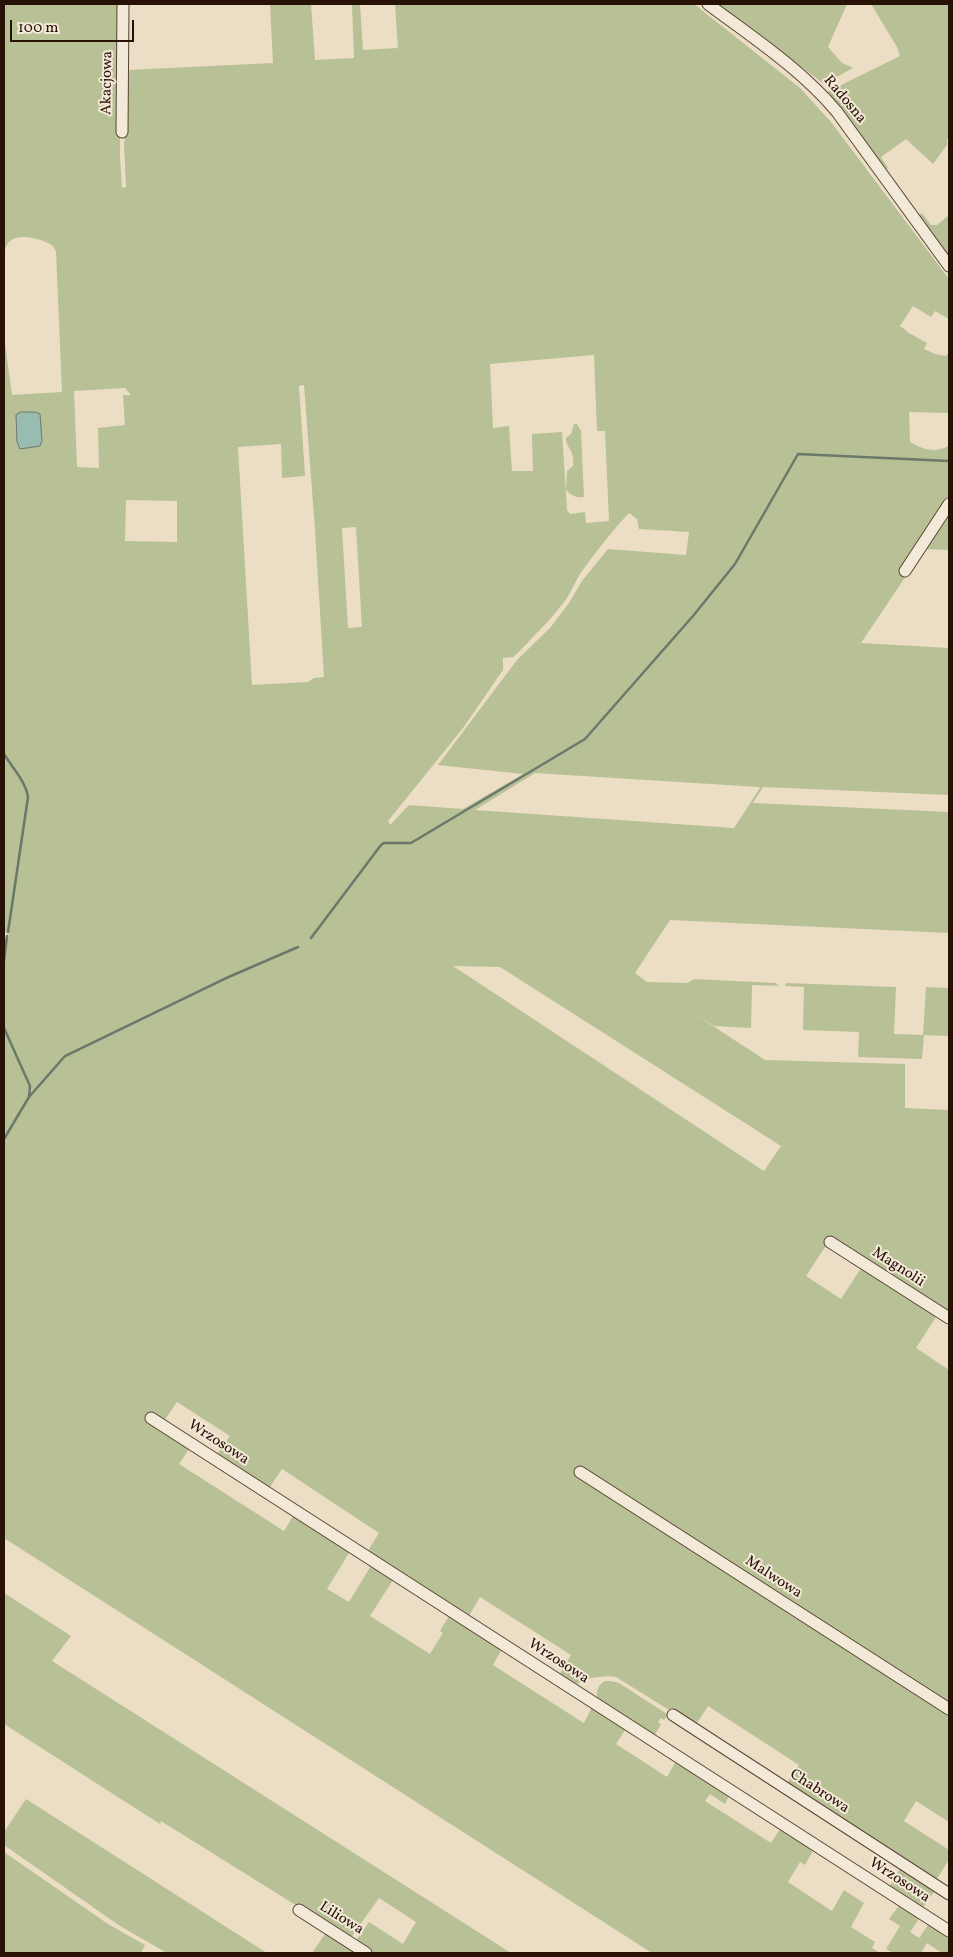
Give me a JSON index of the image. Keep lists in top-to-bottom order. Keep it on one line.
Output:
{"streets":{"street":["Akacjowa","Radosna","Magnolii","Wrzosowa","Malwowa","Chabrowa","Liliowa"]},"scale_bar":"100 m"}
